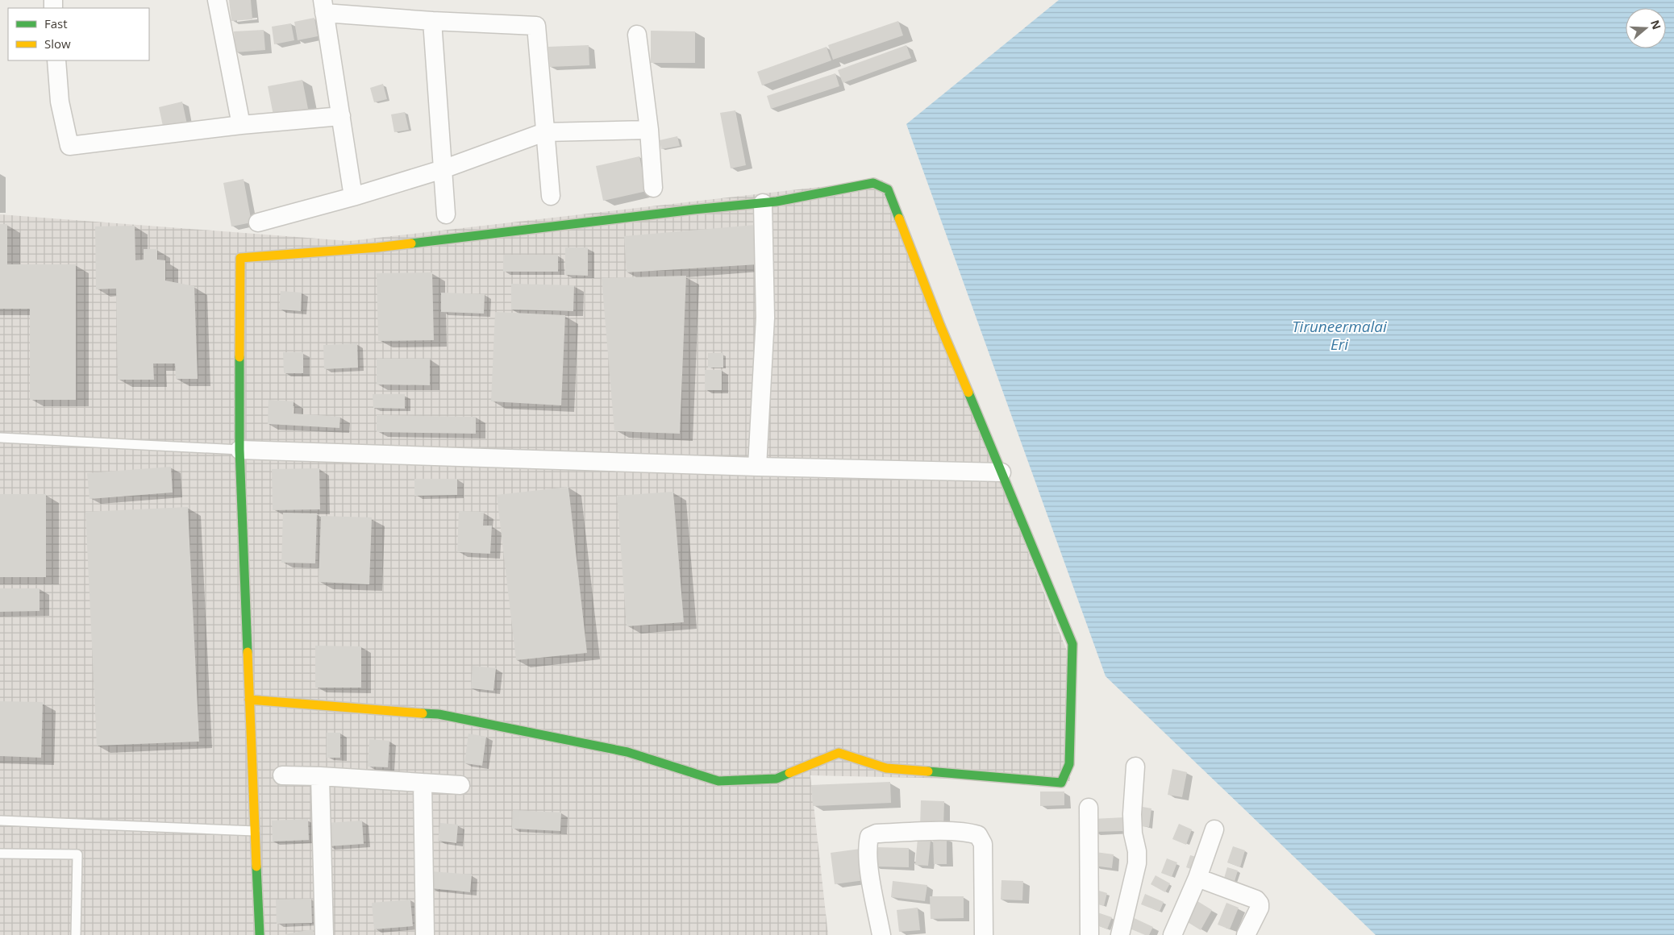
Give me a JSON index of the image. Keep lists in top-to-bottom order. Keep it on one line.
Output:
{"water":["Tiruneermalai Eri"],"legend":["Fast","Slow"],"north":"right"}
